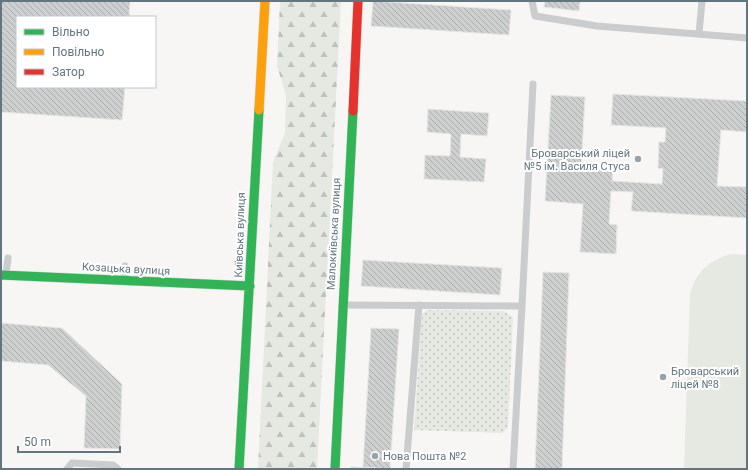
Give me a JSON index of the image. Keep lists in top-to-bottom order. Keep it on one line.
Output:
{"streets":{"street":["Малокиївська вулиця","Київська вулиця","Козацька вулиця"]},"crossings":[["Київська вулиця","Козацька вулиця"]],"places":["Броварський ліцей №5 ім. Василя Стуса","Броварський ліцей №8","Нова Пошта №2"],"legend":["Вільно","Повільно","Затор"],"scale_bar":"50 m"}
